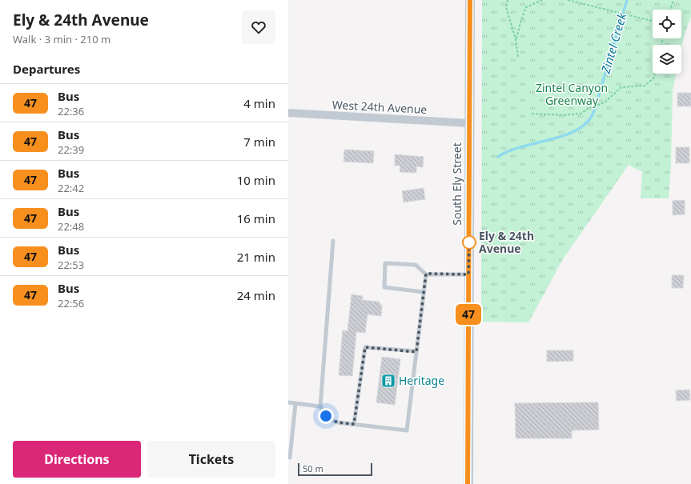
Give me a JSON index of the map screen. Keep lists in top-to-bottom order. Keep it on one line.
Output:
{"streets":{"street":["West 24th Avenue","South Ely Street"]},"crossings":[["West 24th Avenue","South Ely Street"]],"water":["Zintel Creek"],"parks":["Zintel Canyon Greenway"],"places":{"other":["Ely & 24th Avenue"],"building":["Heritage"]},"lines":["bus line 47"],"scale_bar":"50 m","page":{"heading":[["Ely & 24th Avenue","Walk · 3 min · 210 m"],"Departures"],"on_map":"47","list":[{"mark":"47","name":"Bus","note":"22:36","value":"4 min"},{"mark":"47","name":"Bus","note":"22:39","value":"7 min"},{"mark":"47","name":"Bus","note":"22:42","value":"10 min"},{"mark":"47","name":"Bus","note":"22:48","value":"16 min"},{"mark":"47","name":"Bus","note":"22:53","value":"21 min"},{"mark":"47","name":"Bus","note":"22:56","value":"24 min"}],"buttons":["Directions","Tickets"],"scale":"50 m"}}
